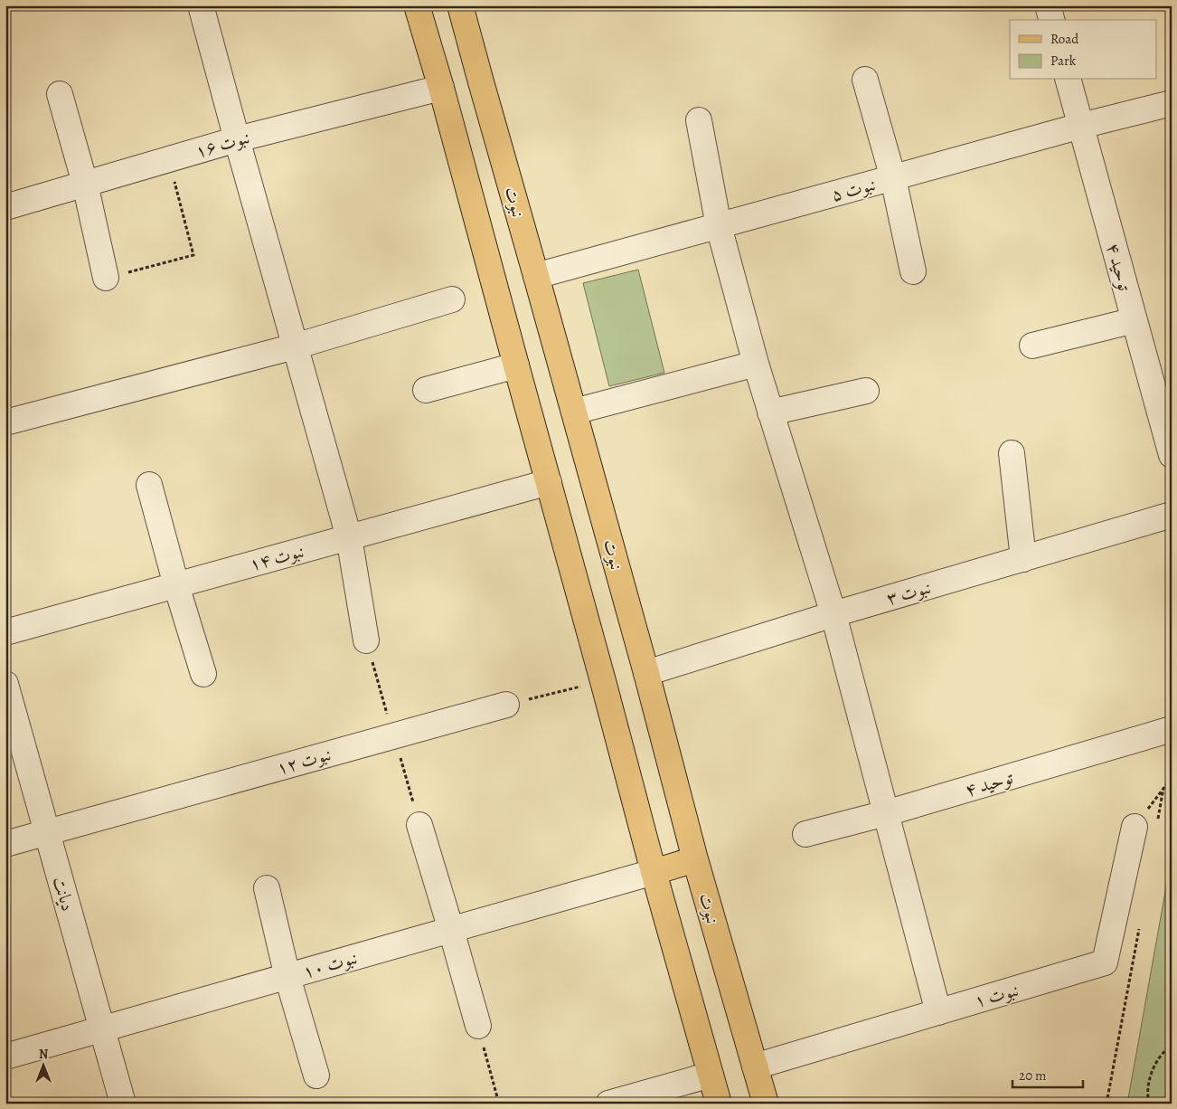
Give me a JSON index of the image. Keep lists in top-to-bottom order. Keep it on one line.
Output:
{"streets":{"main road":["نبوت"],"street":["نبوت ۱۶","نبوت ۵","توحید ۴","نبوت ۱۴","نبوت ۳","نبوت ۱۲","دیانت","نبوت ۱۰","نبوت ۱"]},"crossings":[["نبوت ۵","نبوت"],["نبوت ۵","توحید ۴"],["نبوت","نبوت ۳"],["نبوت","نبوت ۱"],["نبوت ۱۲","دیانت"],["دیانت","نبوت ۱۰"]],"legend":["Road","Park"],"scale_bar":"20 m","north":"top"}
